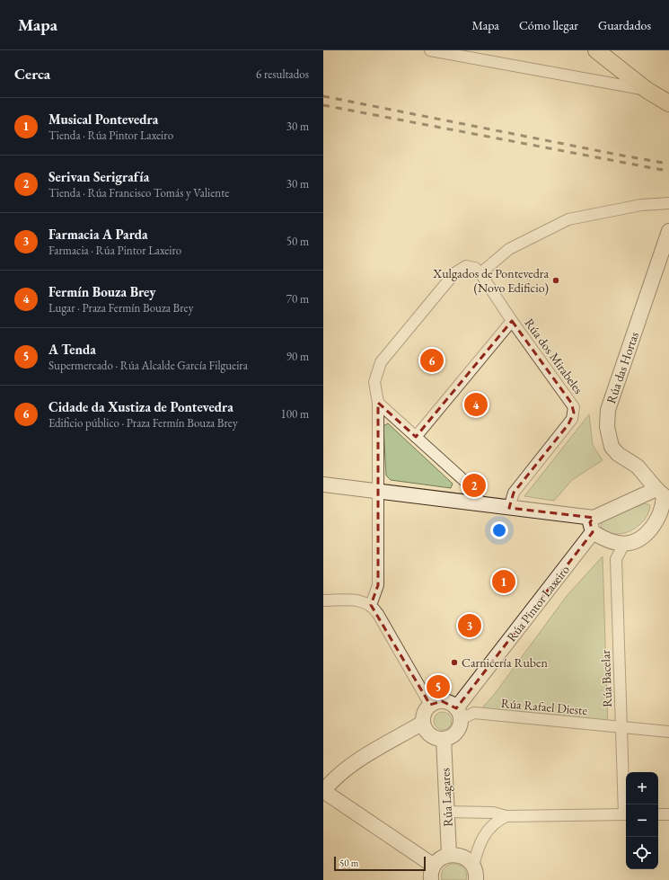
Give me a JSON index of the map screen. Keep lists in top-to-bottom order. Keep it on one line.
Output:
{"streets":{"main road":["Rúa das Hortas","Rúa Pintor Laxeiro","Rúa Lagares"],"street":["Rúa dos Mirabeles","Rúa Bacelar","Rúa Rafael Dieste"]},"crossings":[["Rúa Pintor Laxeiro","Rúa Rafael Dieste"],["Rúa Pintor Laxeiro","Rúa Lagares"],["Rúa Bacelar","Rúa Rafael Dieste"],["Rúa Rafael Dieste","Rúa Lagares"]],"places":["Xulgados de Pontevedra (Novo Edificio)","Carnicería Ruben"],"scale_bar":"50 m","page":{"header":"Mapa","nav":["Mapa","Cómo llegar","Guardados"],"heading":["Cerca","6 resultados"],"list":[{"mark":"1","name":"Musical Pontevedra","note":"Tienda · Rúa Pintor Laxeiro","value":"30 m"},{"mark":"2","name":"Serivan Serigrafía","note":"Tienda · Rúa Francisco Tomás y Valiente","value":"30 m"},{"mark":"3","name":"Farmacia A Parda","note":"Farmacia · Rúa Pintor Laxeiro","value":"50 m"},{"mark":"4","name":"Fermín Bouza Brey","note":"Lugar · Praza Fermín Bouza Brey","value":"70 m"},{"mark":"5","name":"A Tenda","note":"Supermercado · Rúa Alcalde García Filgueira","value":"90 m"},{"mark":"6","name":"Cidade da Xustiza de Pontevedra","note":"Edificio público · Praza Fermín Bouza Brey","value":"100 m"}],"pins":["6","4","2","1","3","5"],"map_buttons":["+","−"],"scale":"50 m"}}
